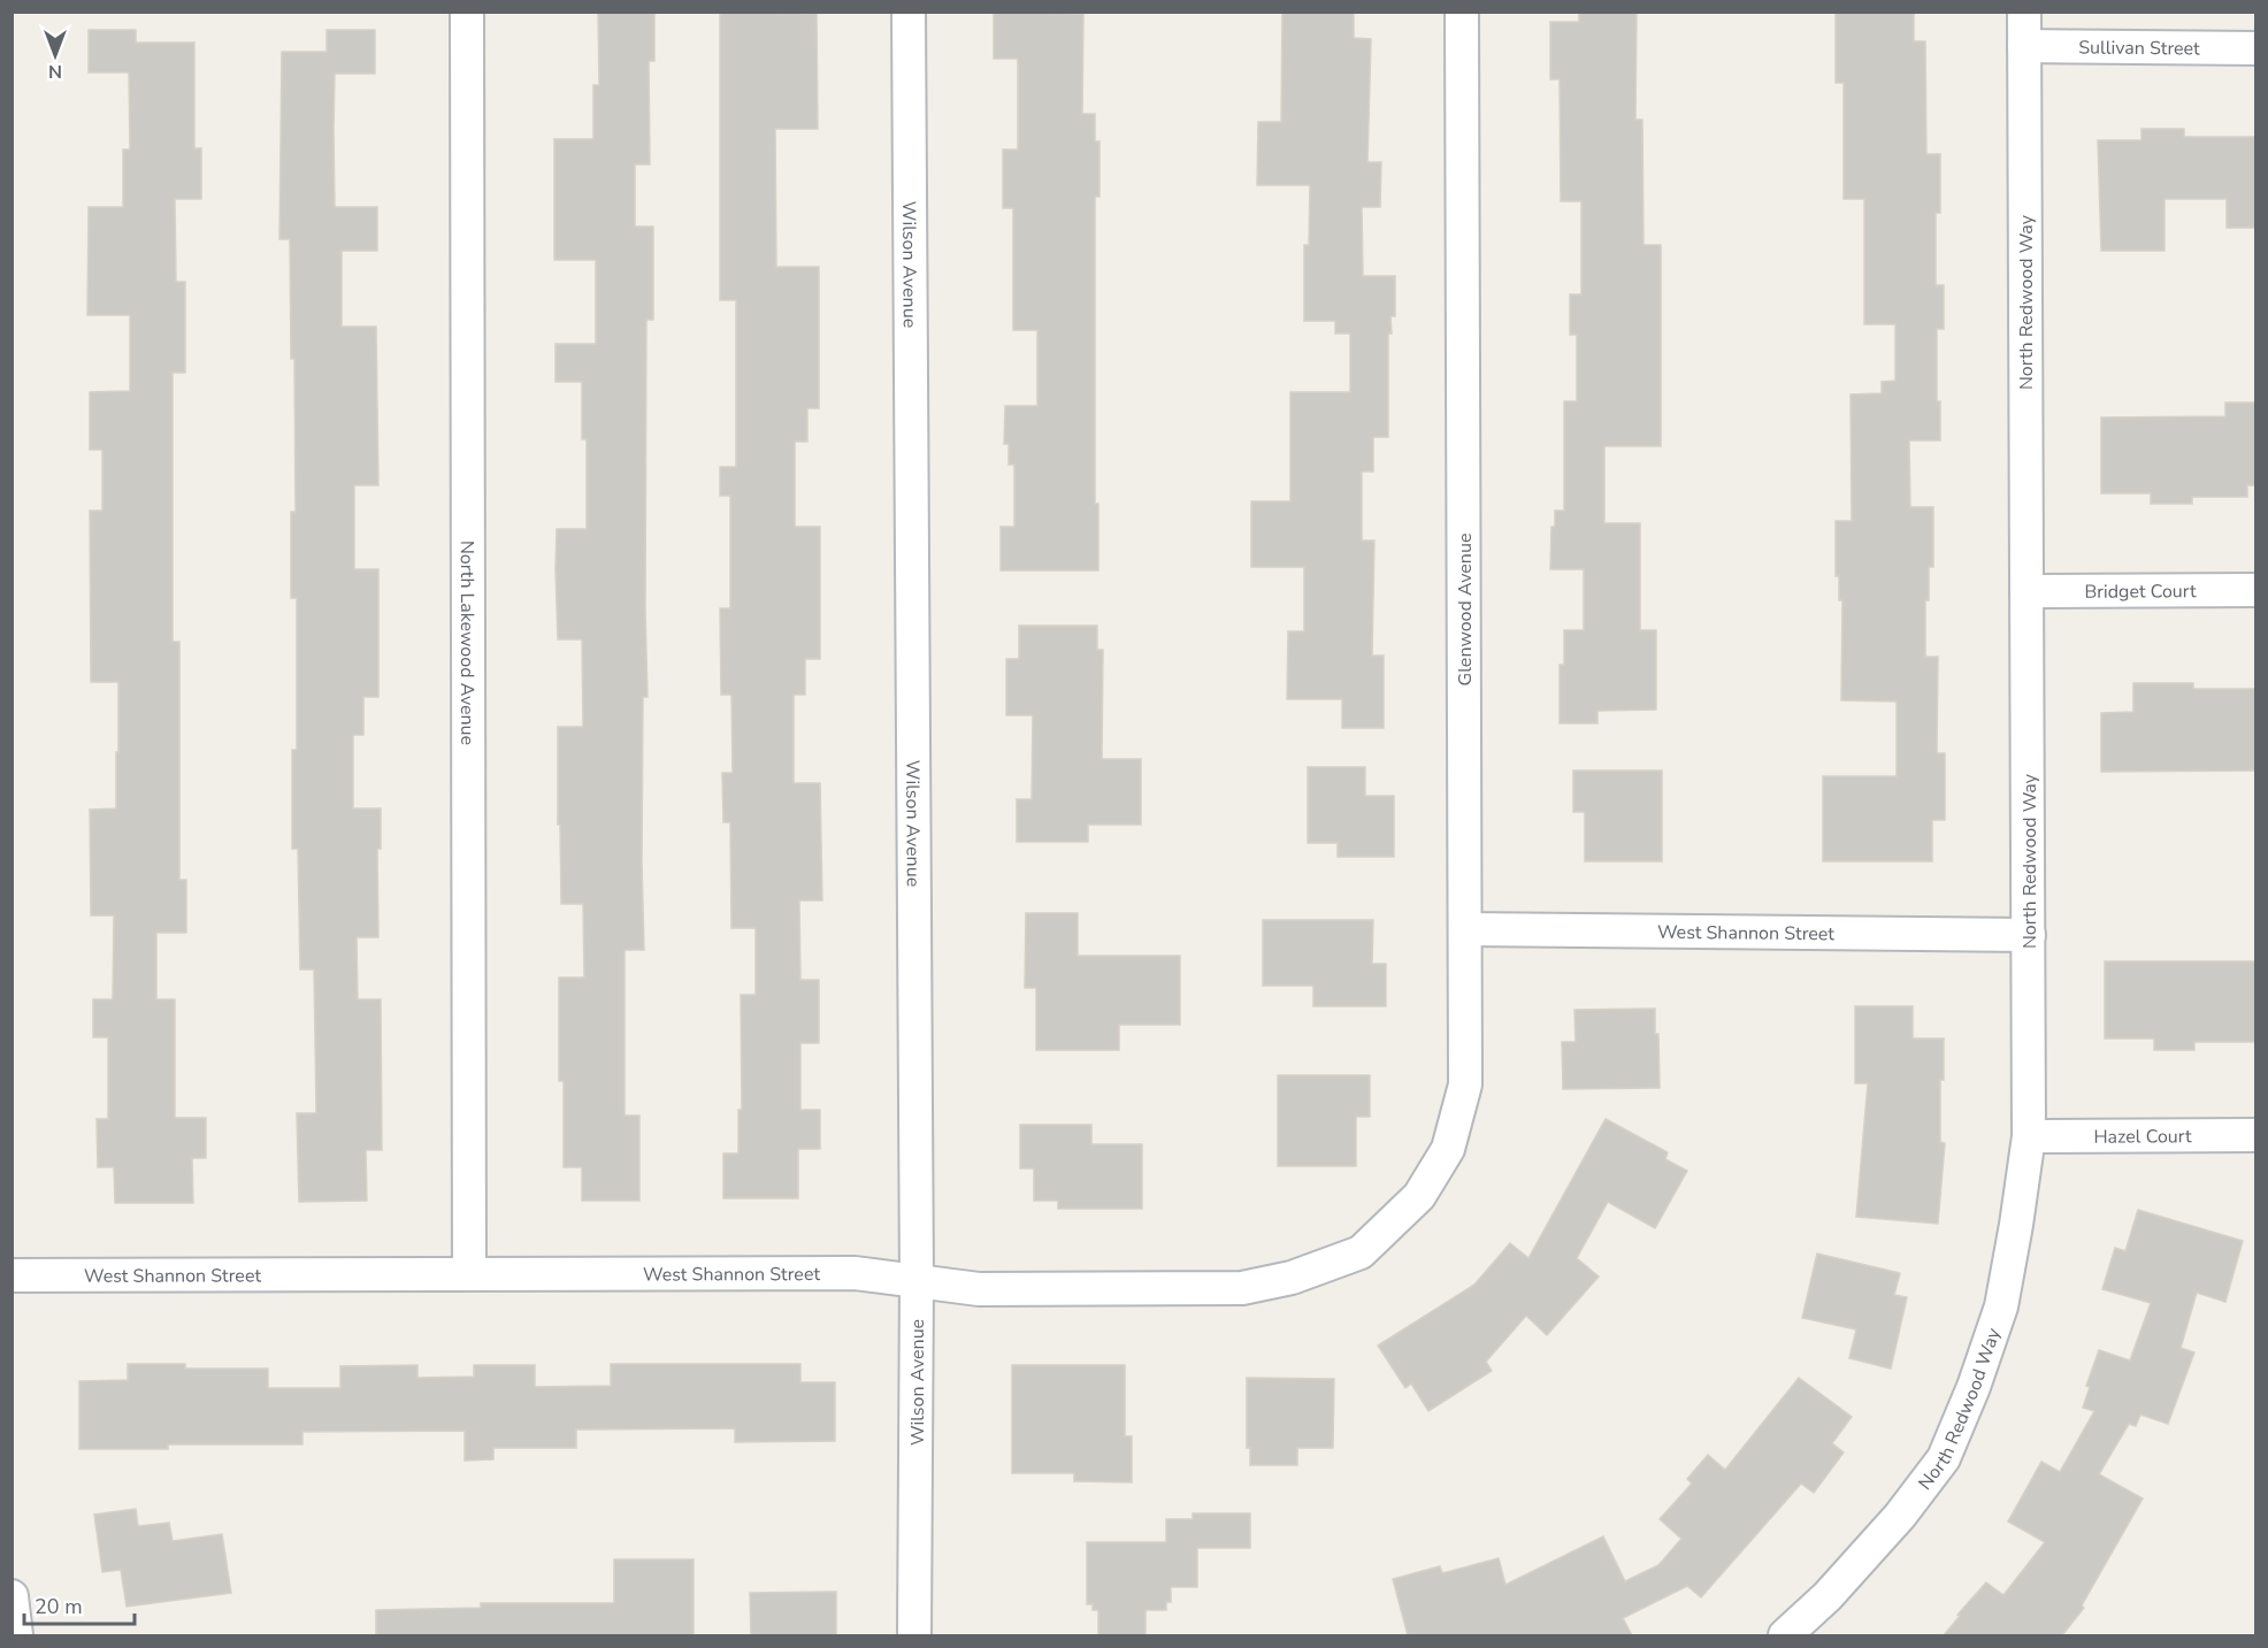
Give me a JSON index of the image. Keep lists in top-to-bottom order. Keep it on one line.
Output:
{"streets":{"street":["Sullivan Street","Wilson Avenue","North Redwood Way","Bridget Court","Glenwood Avenue","North Lakewood Avenue","West Shannon Street","Hazel Court"]},"crossings":[["Sullivan Street","North Redwood Way"],["Wilson Avenue","West Shannon Street"],["North Redwood Way","Bridget Court"],["North Redwood Way","West Shannon Street"],["North Redwood Way","Hazel Court"],["Glenwood Avenue","West Shannon Street"],["North Lakewood Avenue","West Shannon Street"]],"scale_bar":"20 m","north":"bottom"}
